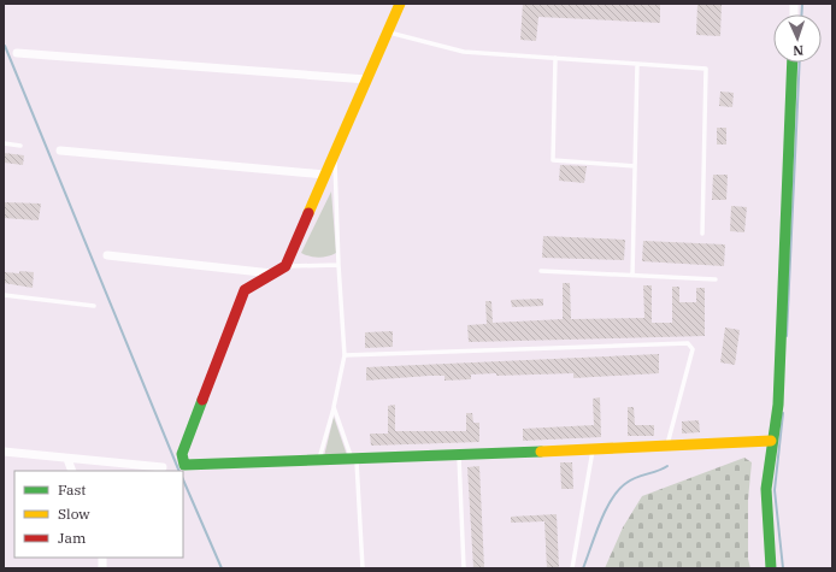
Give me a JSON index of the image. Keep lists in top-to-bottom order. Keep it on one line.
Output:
{"legend":["Fast","Slow","Jam"],"north":"bottom"}
